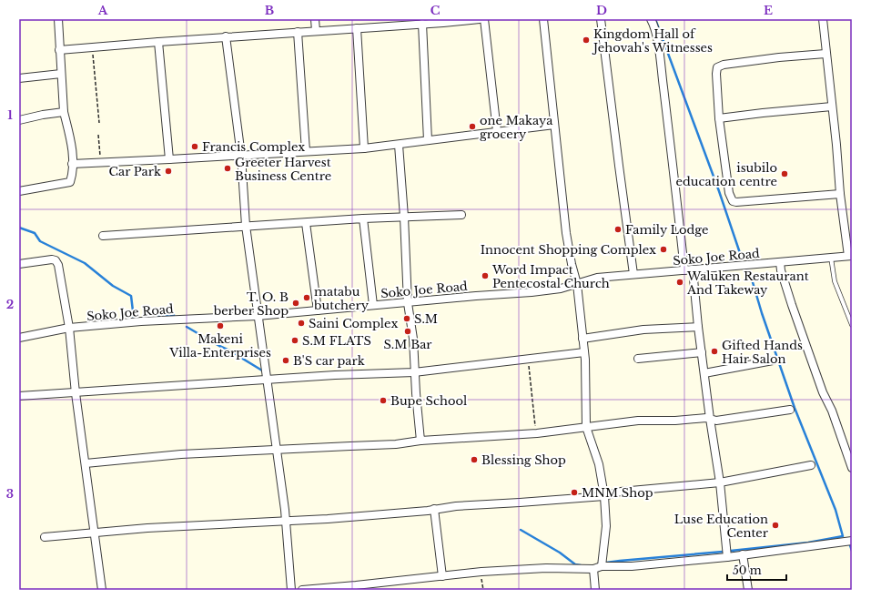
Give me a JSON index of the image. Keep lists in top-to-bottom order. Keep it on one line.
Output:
{"streets":{"street":["Soko Joe Road"]},"places":["Kingdom Hall of Jehovah's Witnesses","one Makaya grocery","Francis Complex","Greeter Harvest Business Centre","Car Park","isubilo education centre","Family Lodge","Innocent Shopping Complex","Word Impact Pentecostal Church","Waluken Restaurant And Takeway","matabu butchery","T. O. B berber Shop","S.M","Saini Complex","Makeni Villa-Enterprises","S.M Bar","S.M FLATS","Gifted Hands Hair Salon","B'S car park","Bupe School","Blessing Shop","MNM Shop","Luse Education Center"],"scale_bar":"50 m","grid":{"columns":["A","B","C","D","E"],"rows":["1","2","3"]}}
